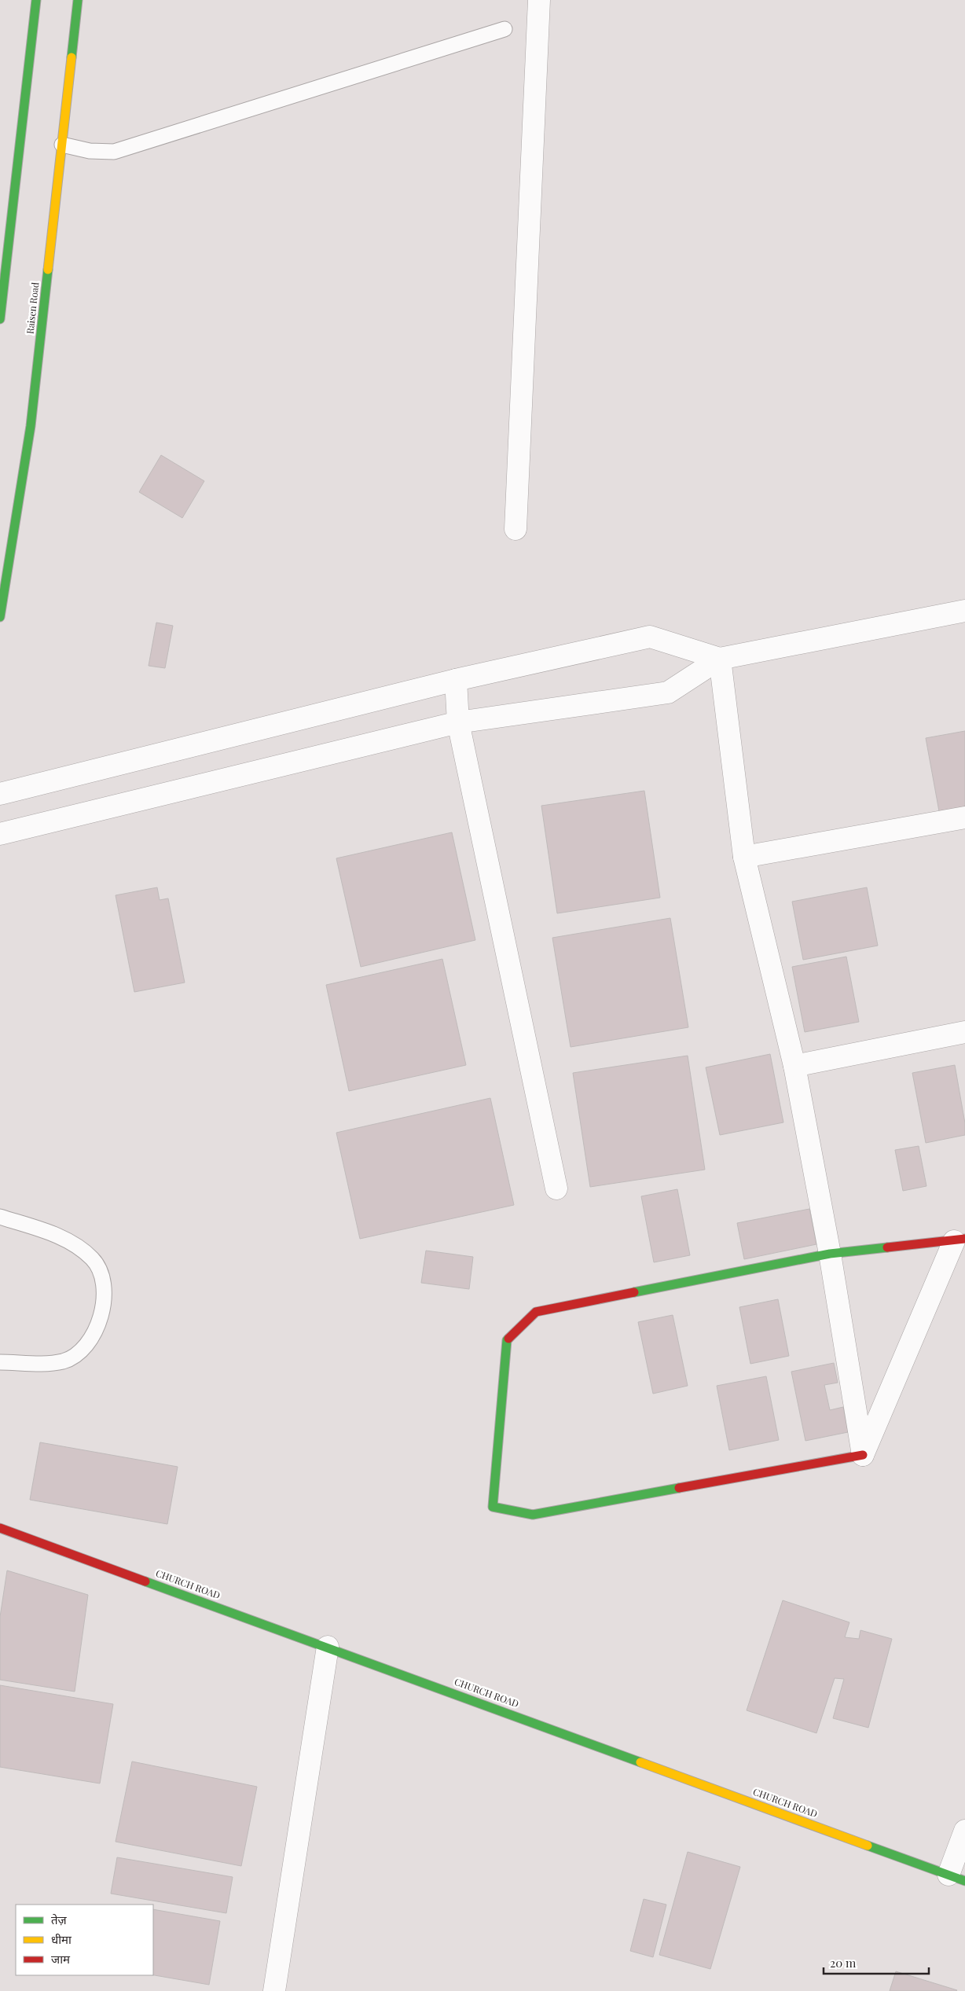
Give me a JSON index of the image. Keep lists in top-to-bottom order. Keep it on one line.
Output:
{"streets":{"street":["Raisen Road","CHURCH ROAD"]},"legend":["तेज़","धीमा","जाम"],"scale_bar":"20 m"}
